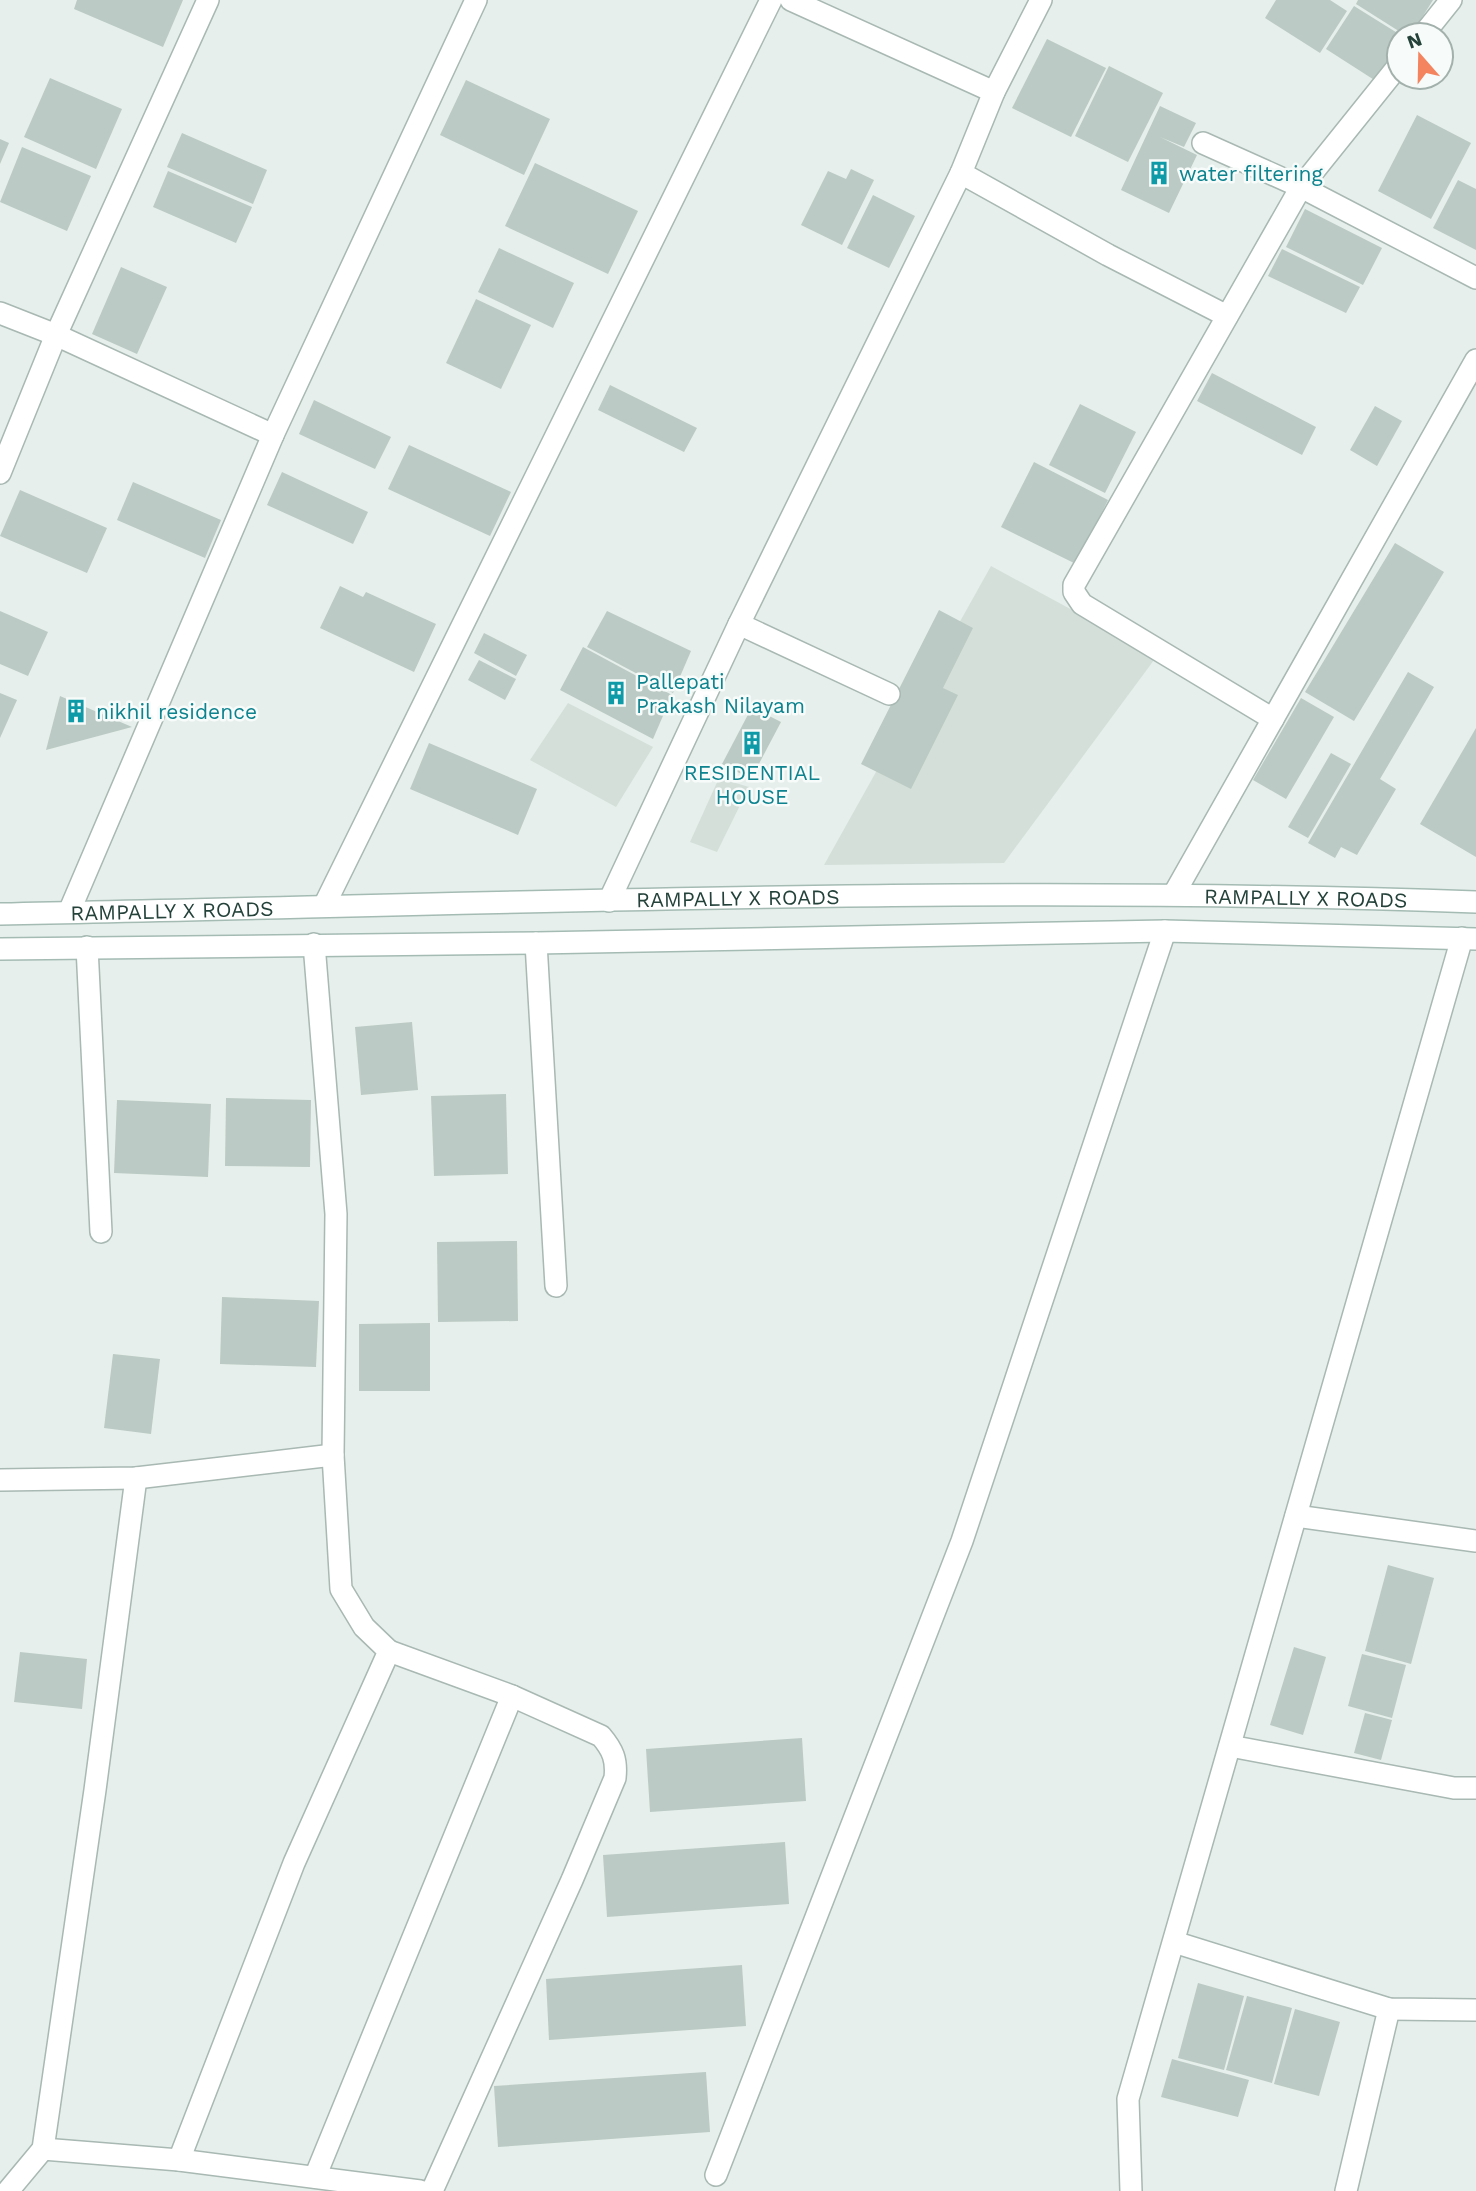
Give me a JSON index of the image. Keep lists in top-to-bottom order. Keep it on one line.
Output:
{"streets":{"street":["RAMPALLY X ROADS"]},"places":{"building":["water filtering","Pallepati Prakash Nilayam","nikhil residence","RESIDENTIAL HOUSE"]},"north":"top"}
